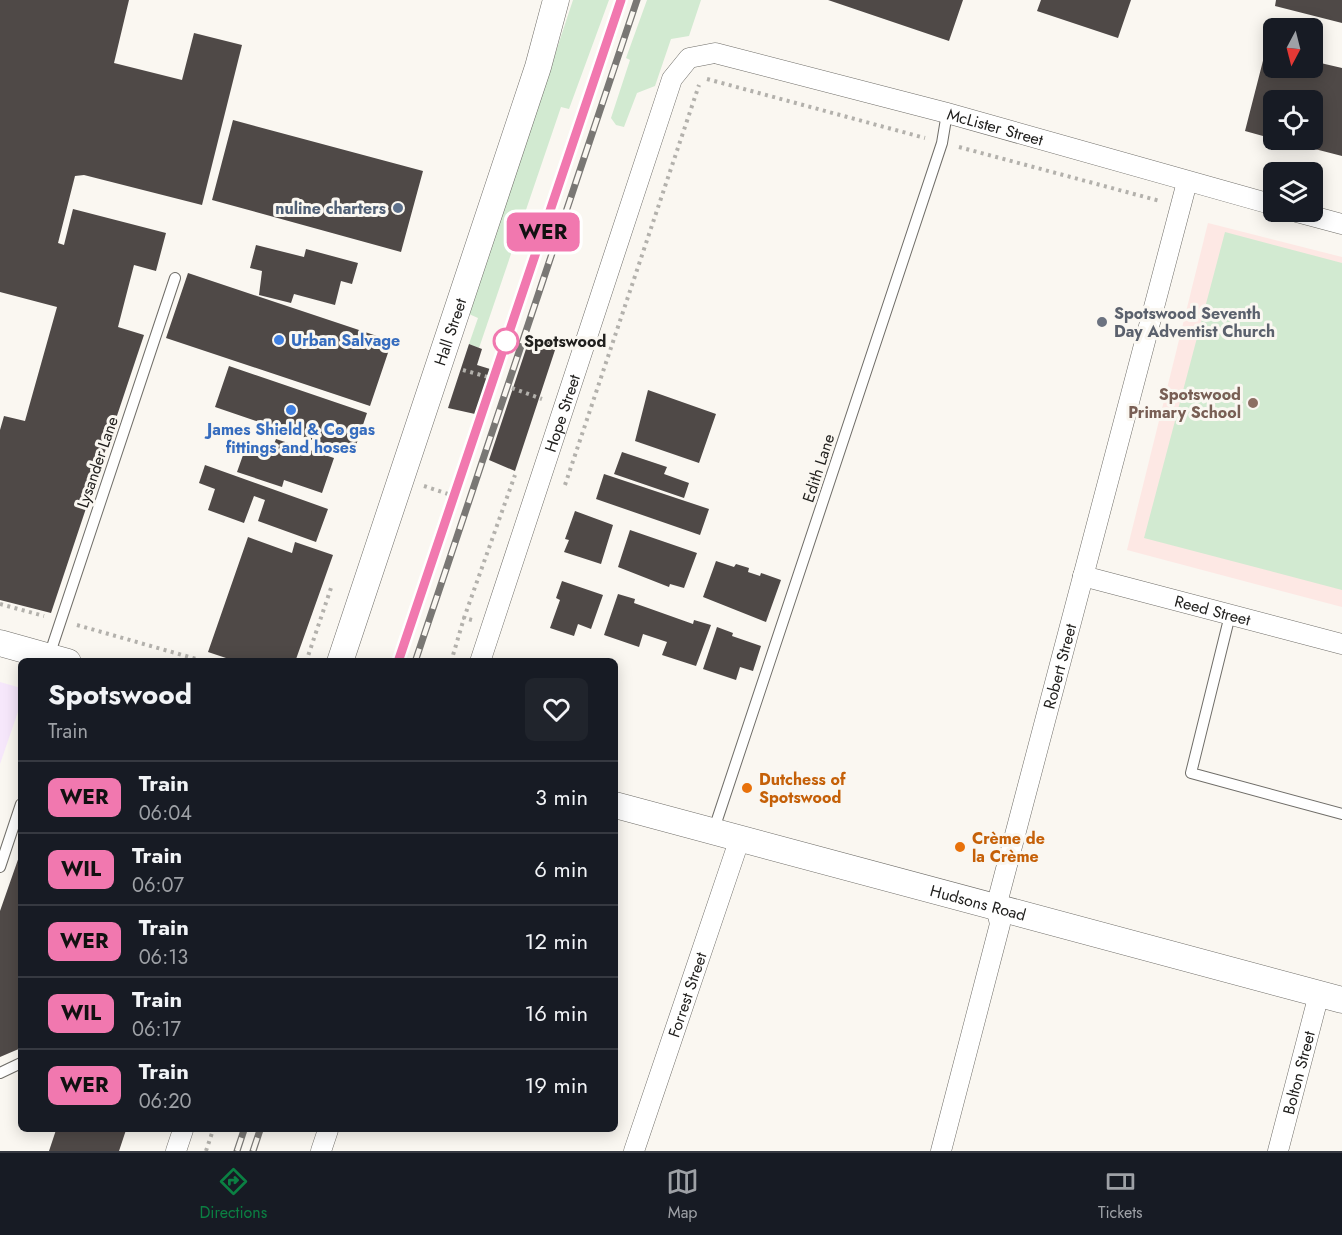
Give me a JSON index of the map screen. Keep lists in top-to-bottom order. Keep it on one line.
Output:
{"streets":{"street":["McLister Street","Hall Street","Hope Street","Reed Street","Robert Street","Hudsons Road","Forrest Street","Bolton Street"],"lane":["Lysander Lane","Edith Lane"]},"crossings":[["McLister Street","Hope Street"],["McLister Street","Edith Lane"],["McLister Street","Robert Street"],["Edith Lane","Hudsons Road"],["Reed Street","Robert Street"],["Robert Street","Hudsons Road"],["Hudsons Road","Forrest Street"],["Hudsons Road","Bolton Street"]],"places":["nuline charters","Spotswood Seventh Day Adventist Church","Urban Salvage","Spotswood","Spotswood Primary School","James Shield & Co gas fittings and hoses","Dutchess of Spotswood","Crème de la Crème"],"north":"bottom","page":{"on_map":"WER","heading":["Spotswood","Train"],"list":[{"mark":"WER","name":"Train","note":"06:04","value":"3 min"},{"mark":"WIL","name":"Train","note":"06:07","value":"6 min"},{"mark":"WER","name":"Train","note":"06:13","value":"12 min"},{"mark":"WIL","name":"Train","note":"06:17","value":"16 min"},{"mark":"WER","name":"Train","note":"06:20","value":"19 min"}],"tabs":["Directions","Map","Tickets"]}}
